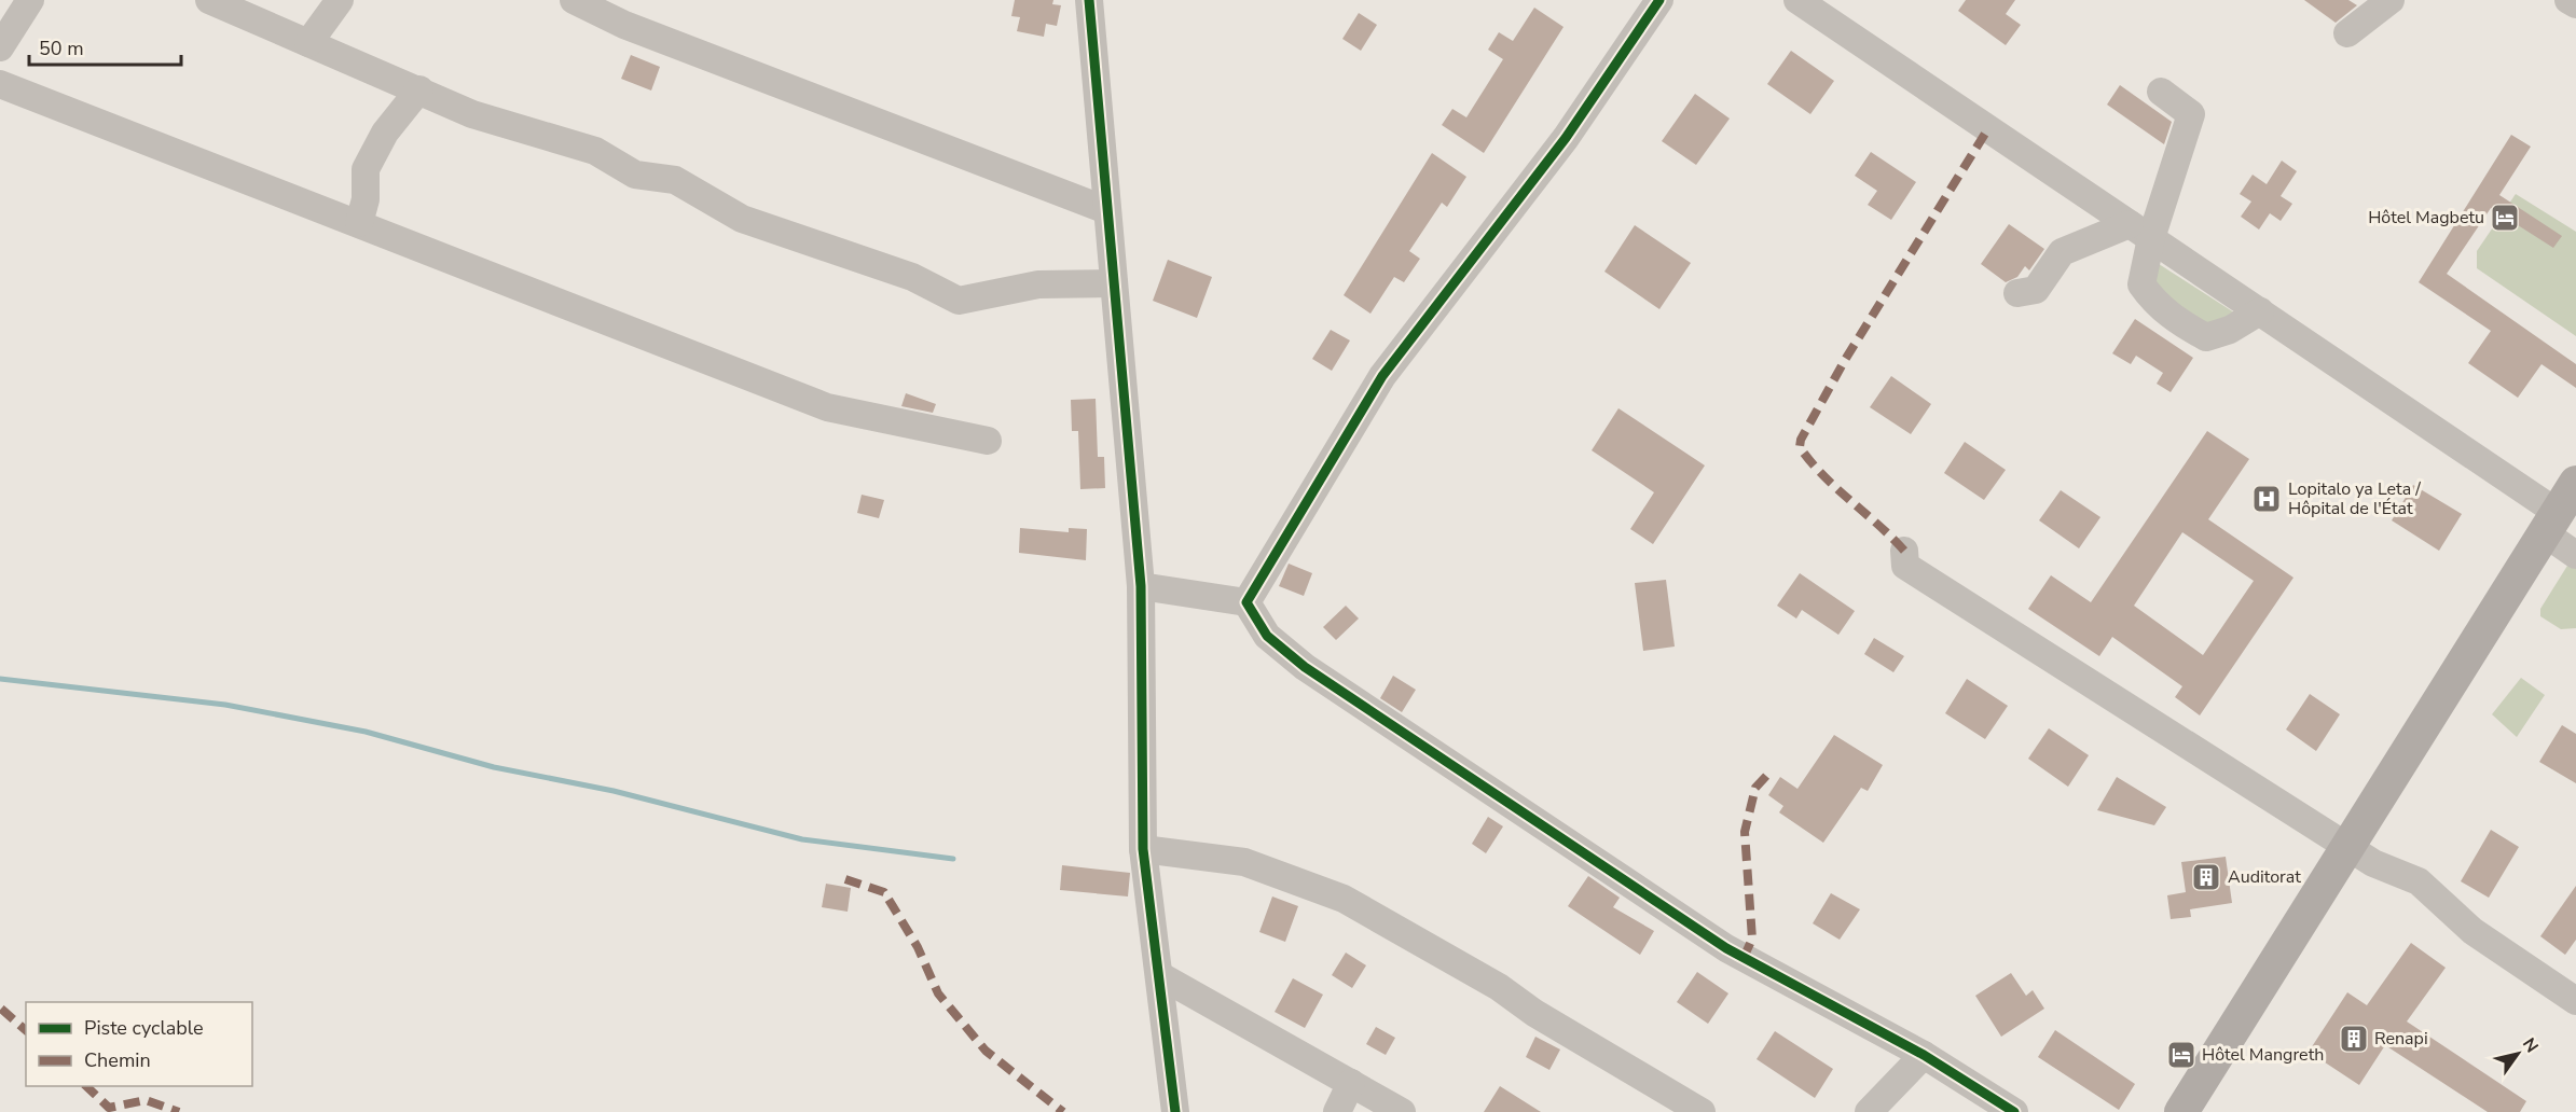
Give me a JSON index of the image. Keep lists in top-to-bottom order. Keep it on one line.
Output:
{"places":{"hotel":["Hôtel Magbetu","Hôtel Mangreth"],"hospital":["Lopitalo ya Leta / Hôpital de l'État"],"building":["Auditorat","Renapi"]},"legend":["Piste cyclable","Chemin"],"scale_bar":"50 m","north":"top right"}
